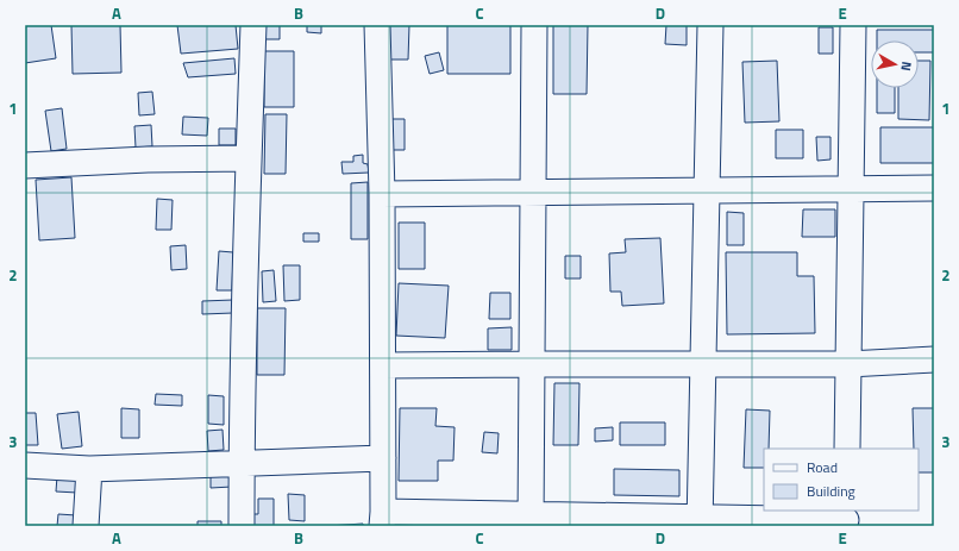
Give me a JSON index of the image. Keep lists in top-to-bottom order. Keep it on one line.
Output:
{"legend":["Road","Building"],"north":"right","grid":{"columns":["A","B","C","D","E"],"rows":["1","2","3"]}}
